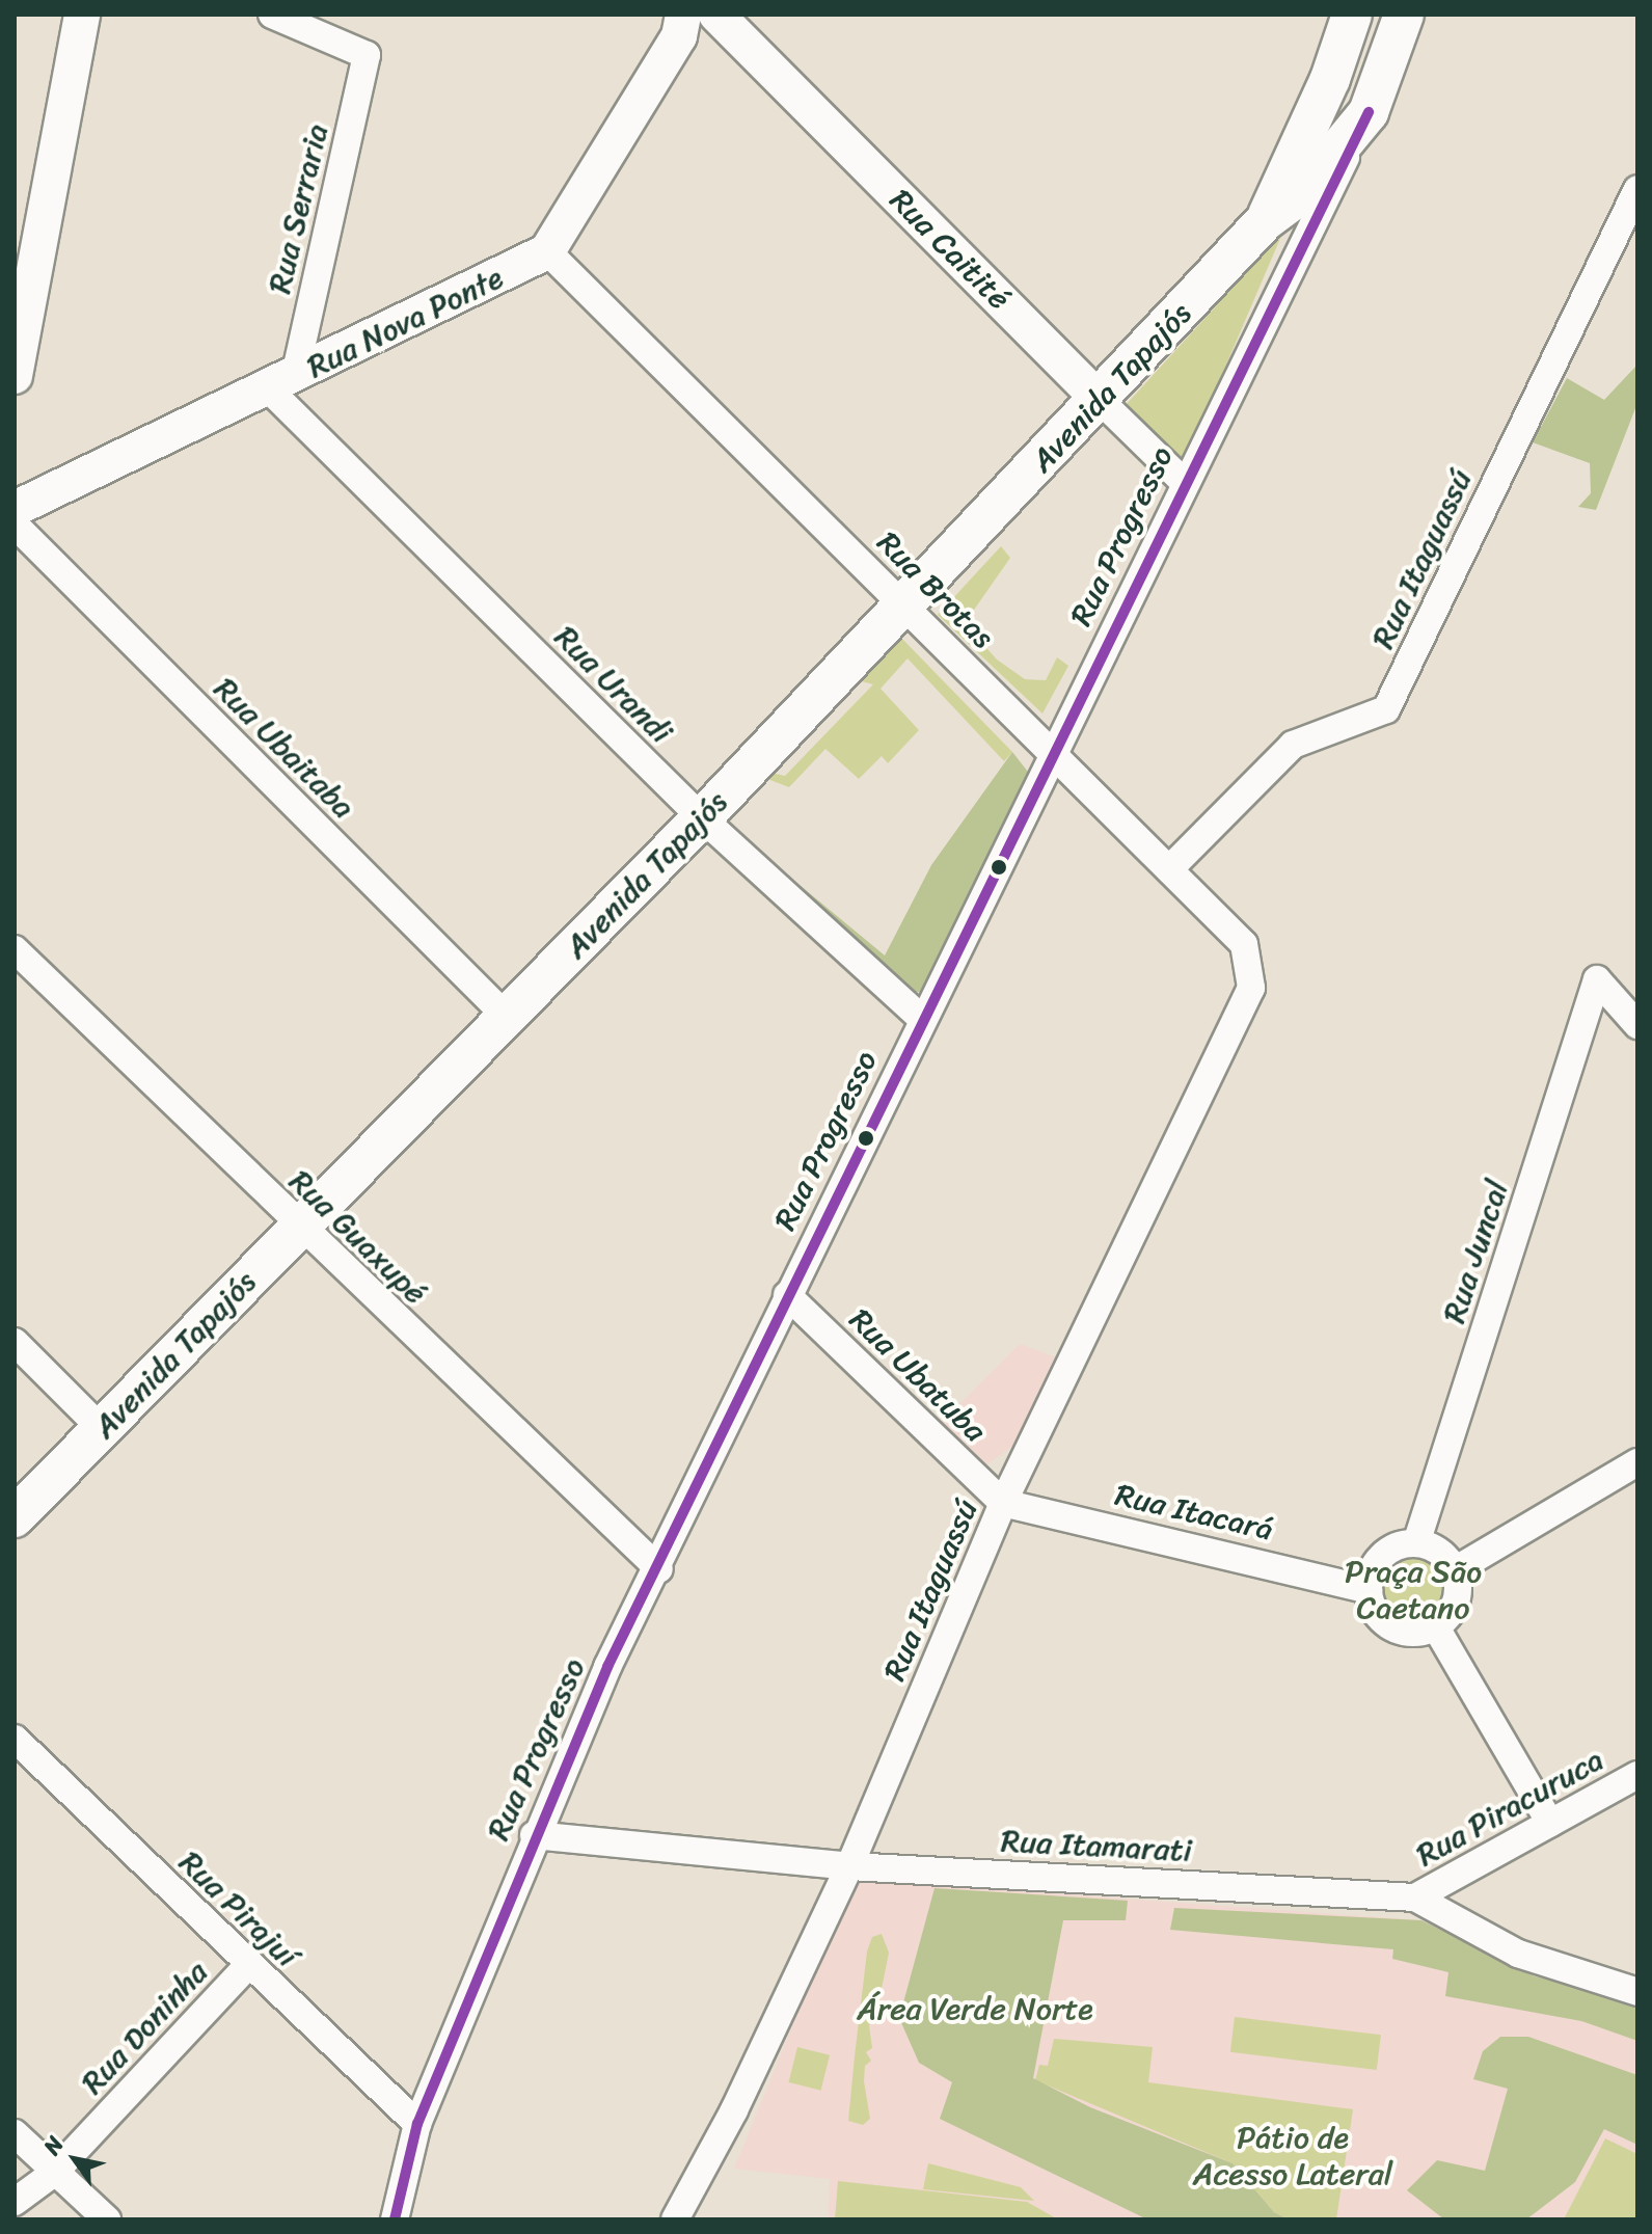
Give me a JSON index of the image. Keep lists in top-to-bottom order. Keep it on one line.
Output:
{"streets":{"main road":["Avenida Tapajós"],"street":["Rua Serraria","Rua Caitité","Rua Nova Ponte","Rua Progresso","Rua Itaguassú","Rua Brotas","Rua Urandi","Rua Ubaitaba","Rua Guaxupé","Rua Juncal","Rua Ubatuba","Rua Itacará","Rua Piracuruca","Rua Itamarati","Rua Pirajuí","Rua Doninha"]},"crossings":[["Rua Serraria","Rua Nova Ponte"],["Rua Serraria","Rua Urandi"],["Rua Caitité","Avenida Tapajós"],["Rua Caitité","Rua Progresso"],["Rua Nova Ponte","Rua Brotas"],["Rua Nova Ponte","Rua Urandi"],["Avenida Tapajós","Rua Brotas"],["Avenida Tapajós","Rua Urandi"],["Avenida Tapajós","Rua Ubaitaba"],["Avenida Tapajós","Rua Guaxupé"],["Rua Progresso","Rua Brotas"],["Rua Progresso","Rua Urandi"],["Rua Progresso","Rua Guaxupé"],["Rua Progresso","Rua Ubatuba"],["Rua Progresso","Rua Itamarati"],["Rua Progresso","Rua Pirajuí"],["Rua Itaguassú","Rua Brotas"],["Rua Itaguassú","Rua Ubatuba"],["Rua Itaguassú","Rua Itacará"],["Rua Itaguassú","Rua Itamarati"],["Rua Juncal","Rua Itacará"],["Rua Ubatuba","Rua Itacará"],["Rua Piracuruca","Rua Itamarati"],["Rua Pirajuí","Rua Doninha"]],"parks":["Praça São Caetano","Área Verde Norte","Pátio de Acesso Lateral"],"north":"top left"}
